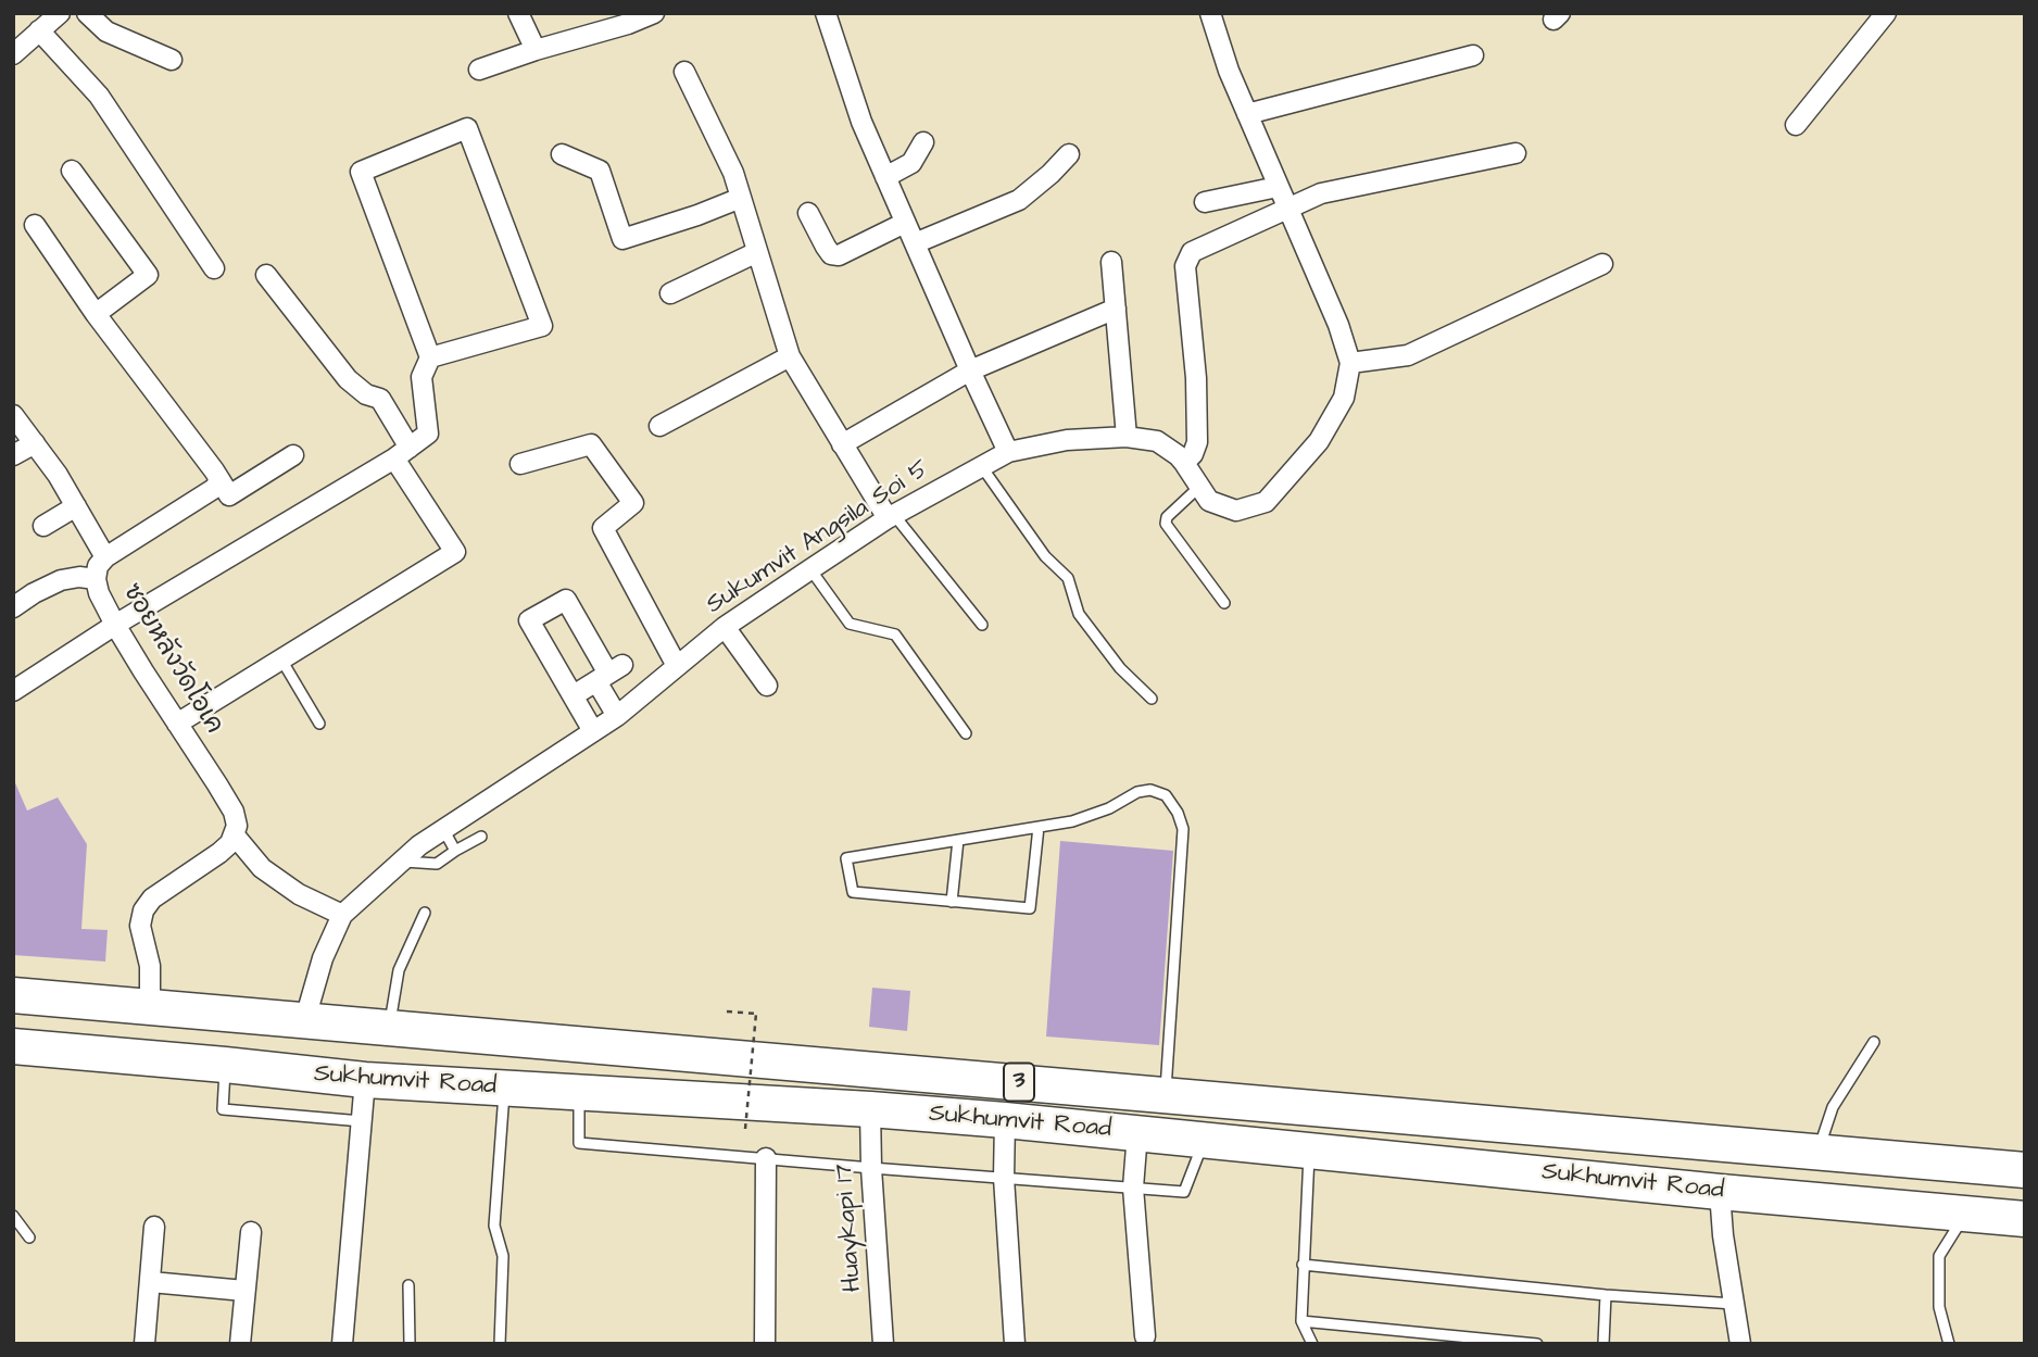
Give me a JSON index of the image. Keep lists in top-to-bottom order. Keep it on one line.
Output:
{"streets":{"highway":["Sukhumvit Road","3"],"street":["Sukumvit Angsila Soi 5","ซอยหลังวัดโอเค","Huaykapi 17"]},"crossings":[["Sukumvit Angsila Soi 5","Sukhumvit Road"],["Sukhumvit Road","Huaykapi 17"]]}
